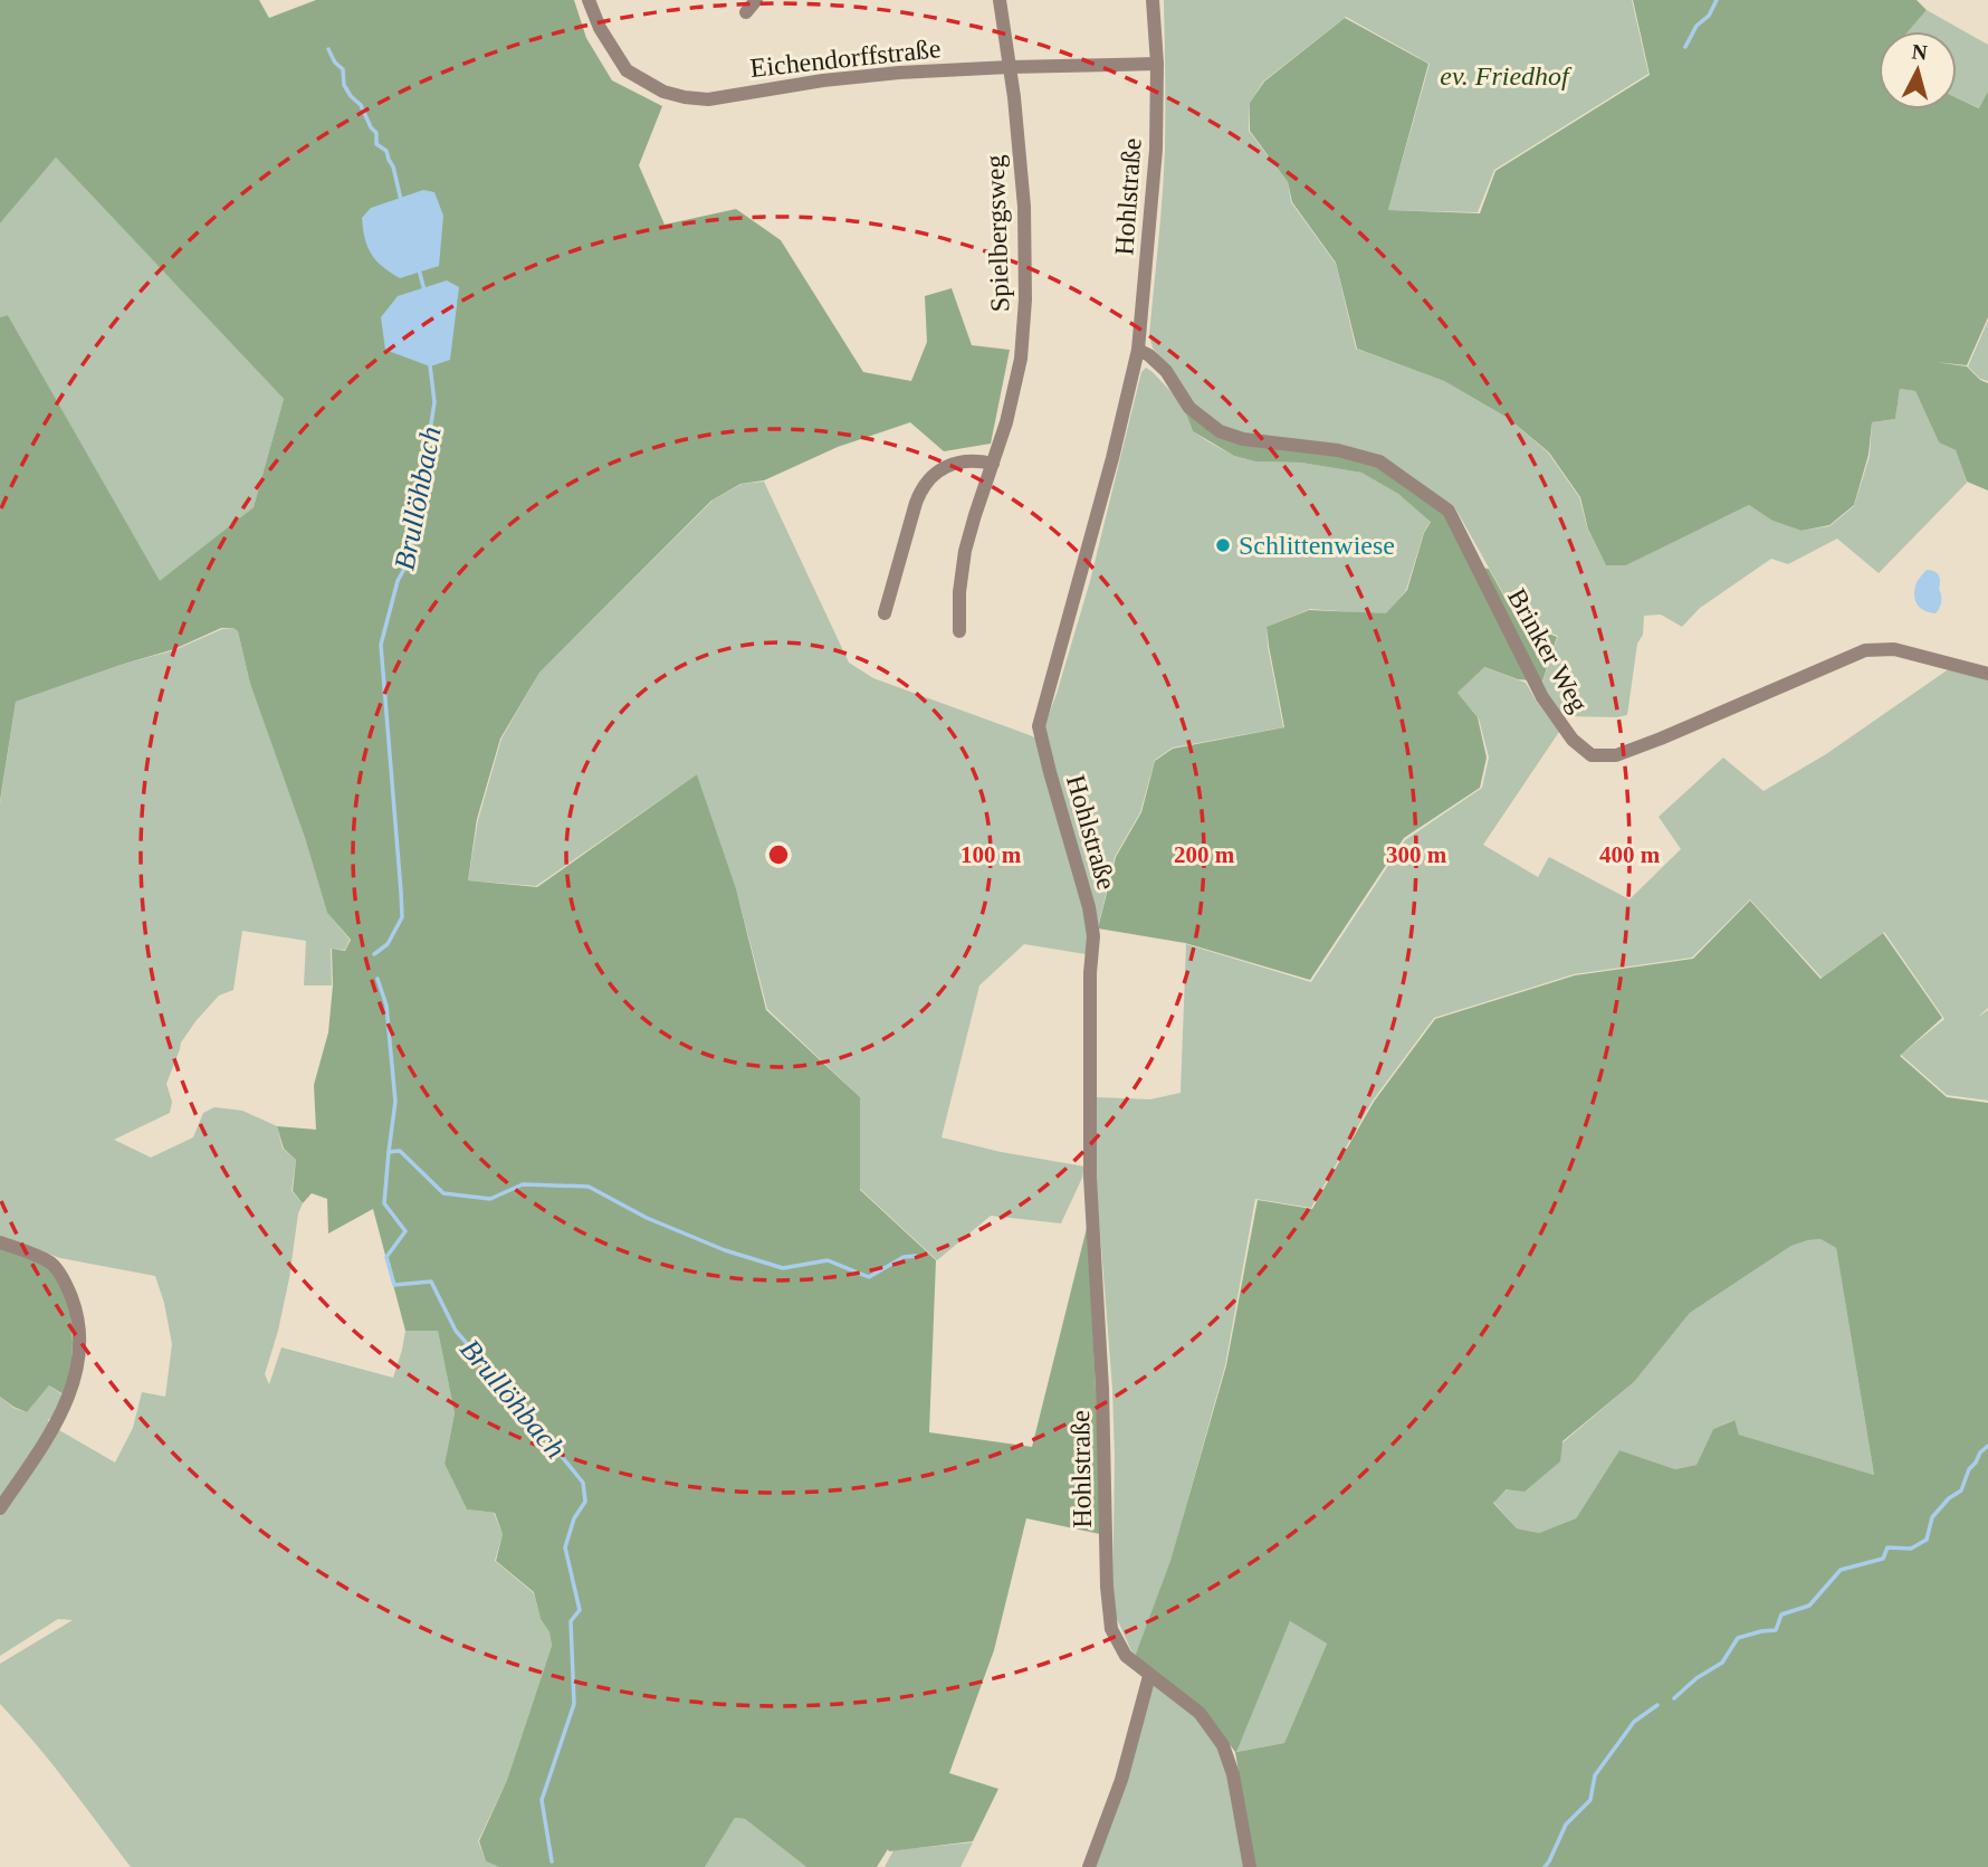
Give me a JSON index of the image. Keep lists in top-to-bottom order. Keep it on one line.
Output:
{"streets":{"street":["Eichendorffstraße","Hohlstraße","Spielbergsweg","Brinker Weg"]},"crossings":[["Eichendorffstraße","Hohlstraße"],["Eichendorffstraße","Spielbergsweg"],["Hohlstraße","Brinker Weg"]],"water":["Brullöhbach"],"parks":["ev. Friedhof"],"places":["Schlittenwiese"],"north":"top","rings":["100 m","200 m","300 m","400 m"]}
